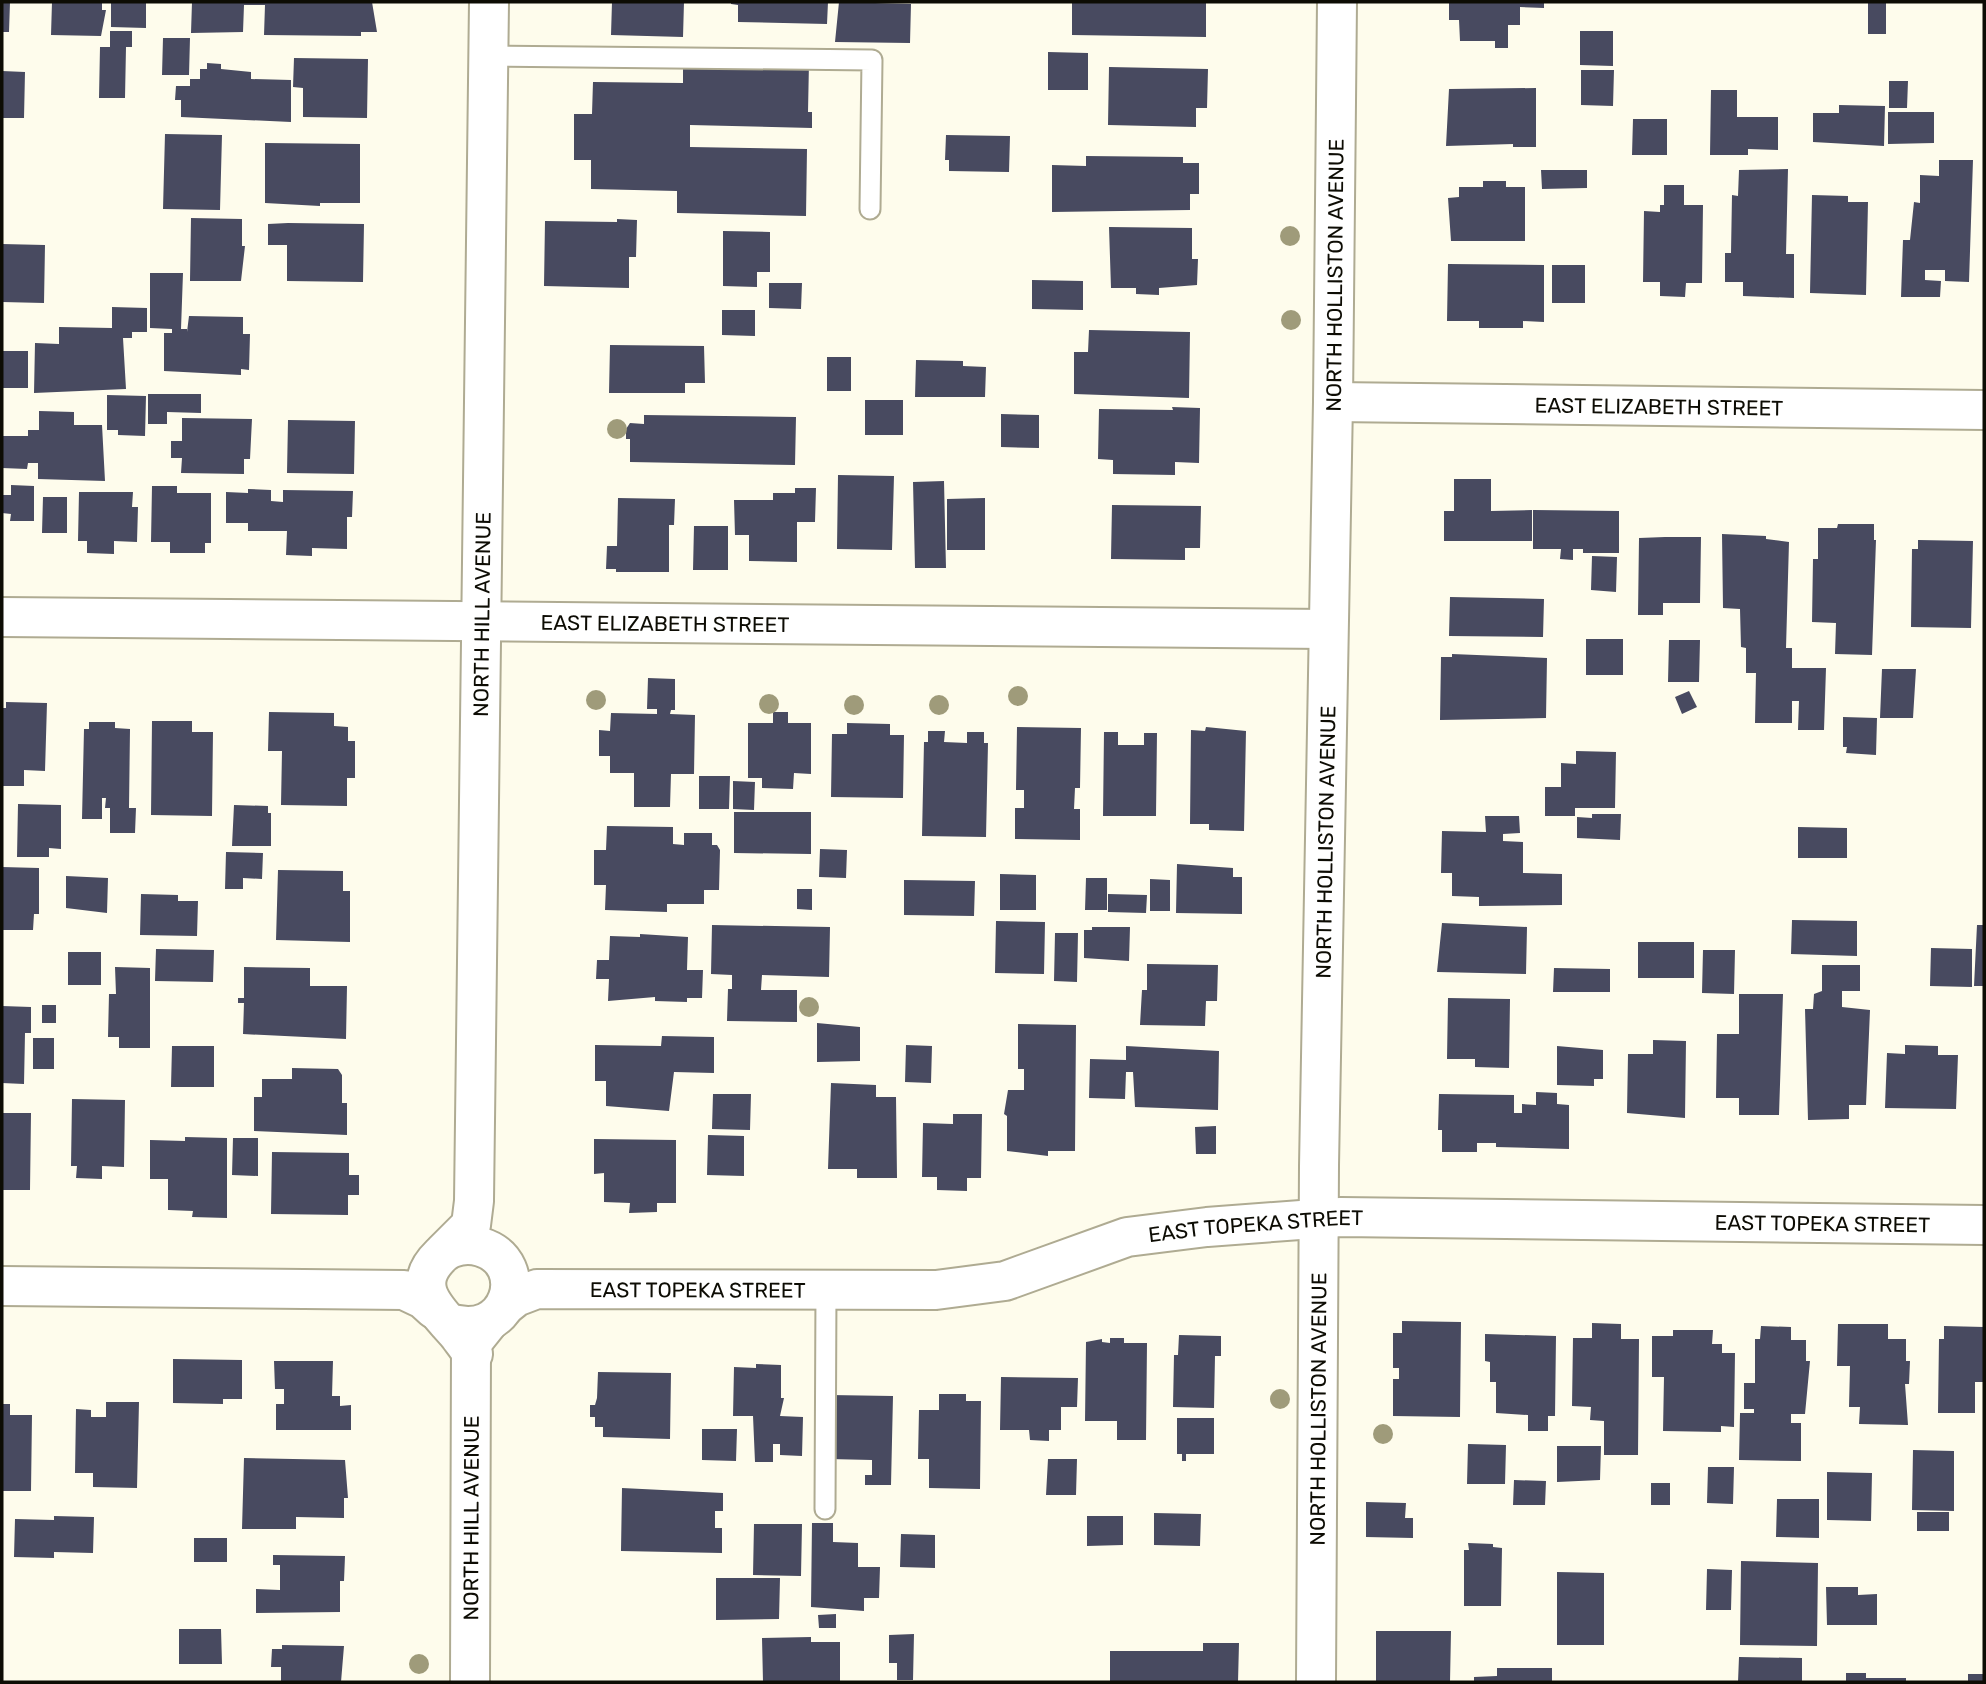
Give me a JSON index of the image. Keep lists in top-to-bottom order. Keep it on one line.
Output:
{"streets":{"street":["NORTH HOLLISTON AVENUE","EAST ELIZABETH STREET","NORTH HILL AVENUE","EAST TOPEKA STREET"]},"crossings":[["NORTH HOLLISTON AVENUE","EAST ELIZABETH STREET"],["NORTH HOLLISTON AVENUE","EAST TOPEKA STREET"],["EAST ELIZABETH STREET","NORTH HILL AVENUE"],["NORTH HILL AVENUE","EAST TOPEKA STREET"]]}
